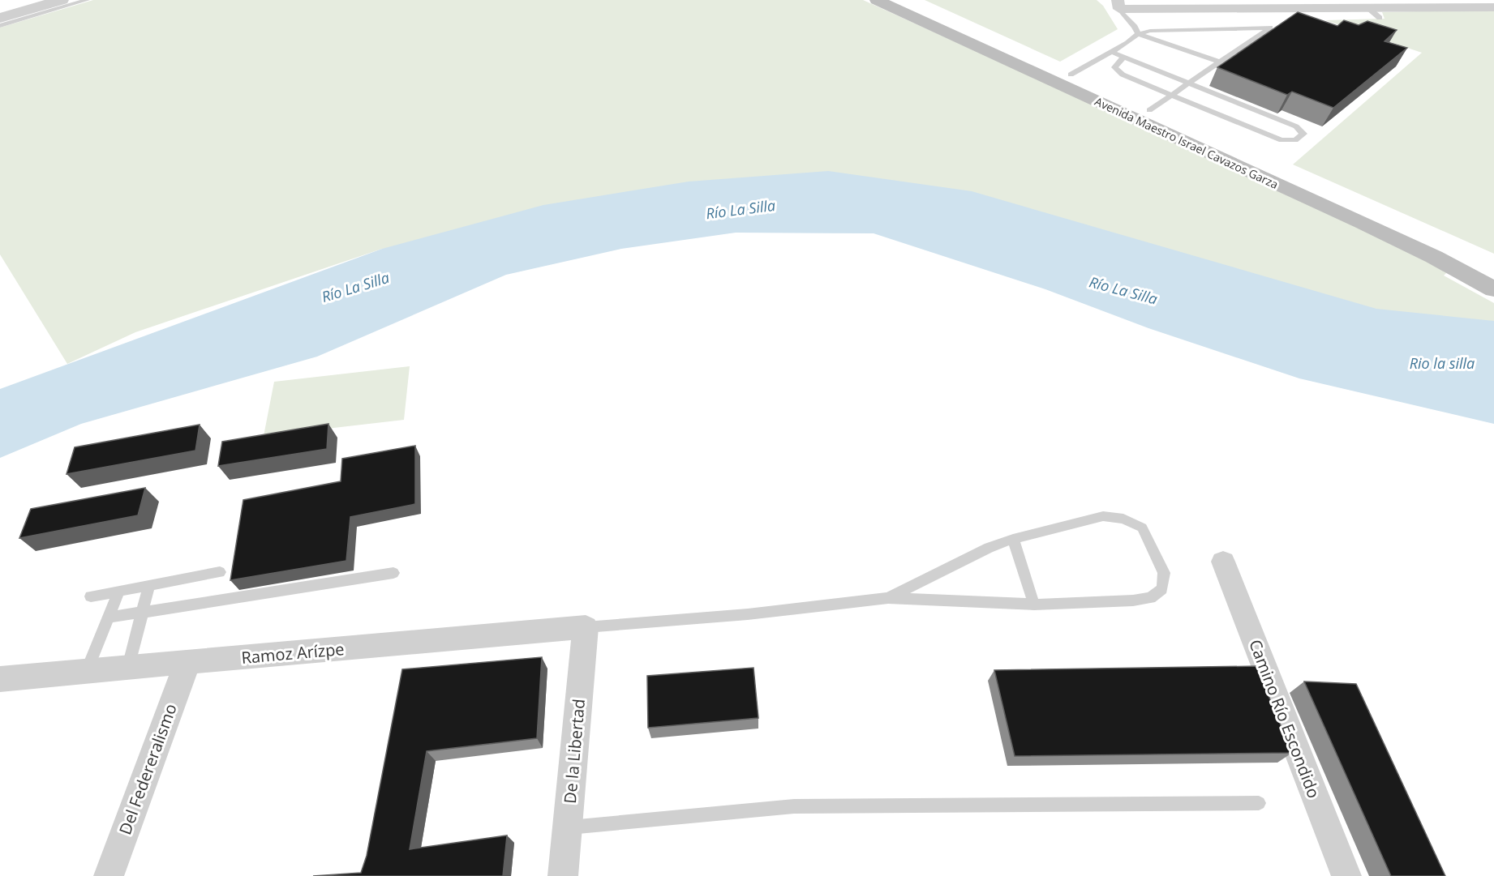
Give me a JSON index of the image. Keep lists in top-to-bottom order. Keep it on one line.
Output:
{"streets":{"main road":["Avenida Maestro Israel Cavazos Garza"],"street":["Ramoz Arízpe","Camino Río Escondido","De la Libertad","Del Federeralismo"]},"crossings":[["Ramoz Arízpe","De la Libertad"],["Ramoz Arízpe","Del Federeralismo"]],"water":["Río La Silla","Rio la silla"]}
